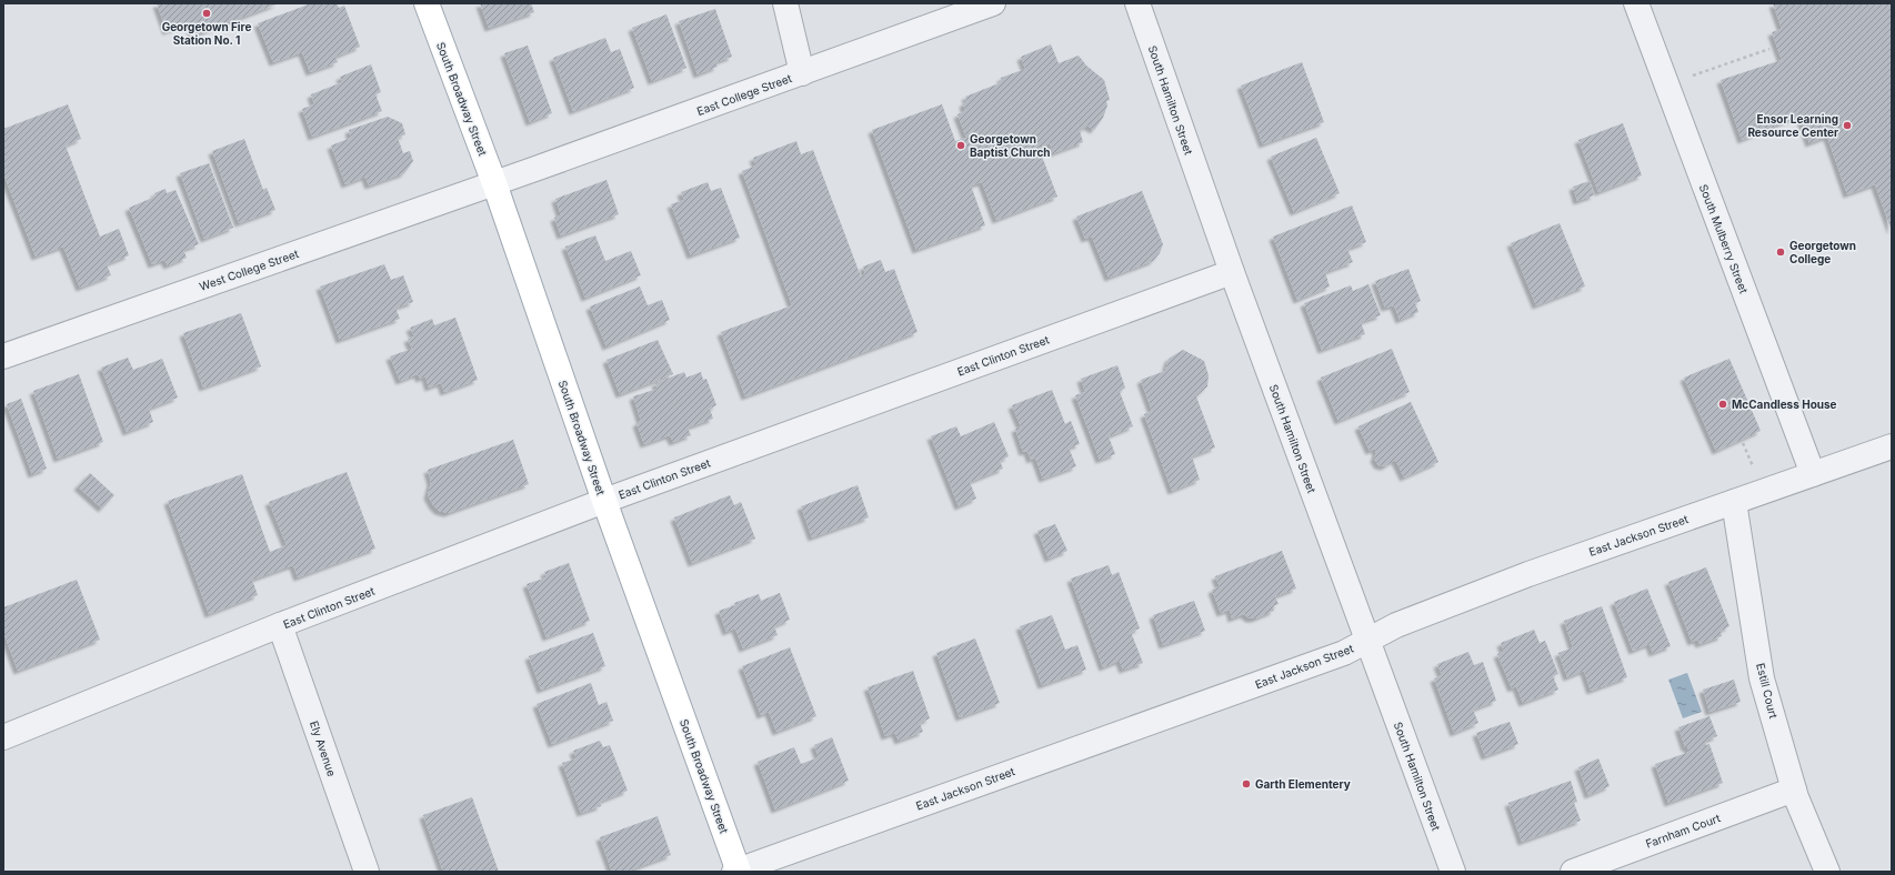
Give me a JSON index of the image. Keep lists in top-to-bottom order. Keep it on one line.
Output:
{"streets":{"main road":["South Broadway Street"],"street":["East College Street","South Hamilton Street","South Mulberry Street","West College Street","East Clinton Street","East Jackson Street","Estill Court","Ely Avenue","Farnham Court"]},"crossings":[["East College Street","South Broadway Street"],["East College Street","West College Street"],["South Broadway Street","West College Street"],["South Broadway Street","East Clinton Street"],["South Broadway Street","East Jackson Street"],["South Hamilton Street","East Clinton Street"],["South Hamilton Street","East Jackson Street"],["South Mulberry Street","East Jackson Street"],["East Clinton Street","Ely Avenue"],["East Jackson Street","Estill Court"],["Estill Court","Farnham Court"]],"places":["Georgetown Fire Station No. 1","Ensor Learning Resource Center","Georgetown Baptist Church","Georgetown College","McCandless House","Garth Elementery"]}
